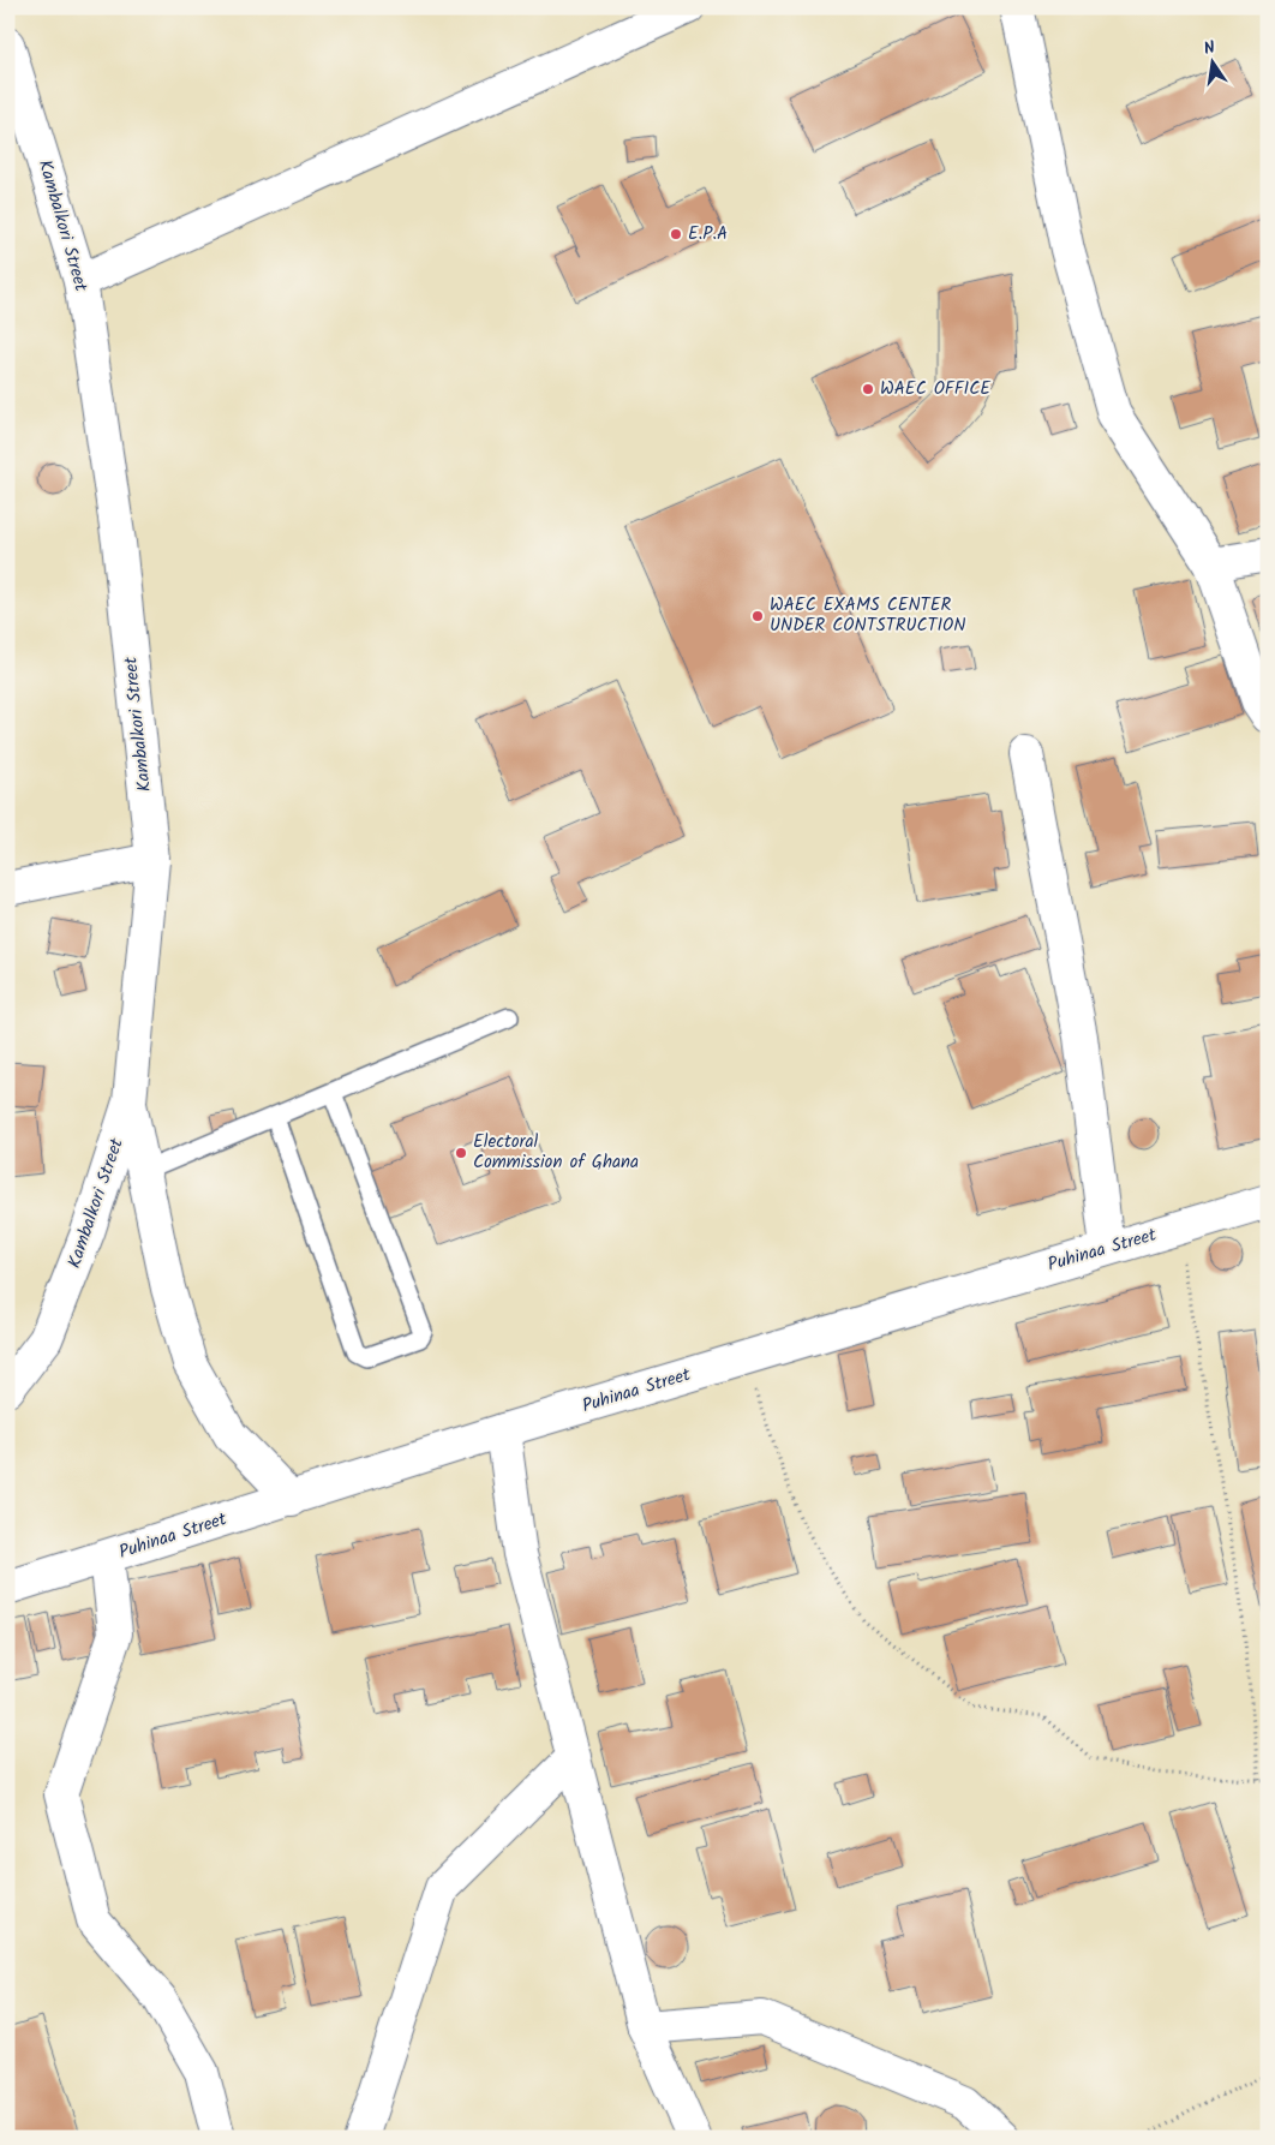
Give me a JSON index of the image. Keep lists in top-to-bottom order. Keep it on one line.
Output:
{"streets":{"street":["Kambalkori Street","Puhinaa Street"]},"places":["E.P.A","WAEC OFFICE","WAEC EXAMS CENTER UNDER CONTSTRUCTION","Electoral Commission of Ghana"],"north":"top"}
